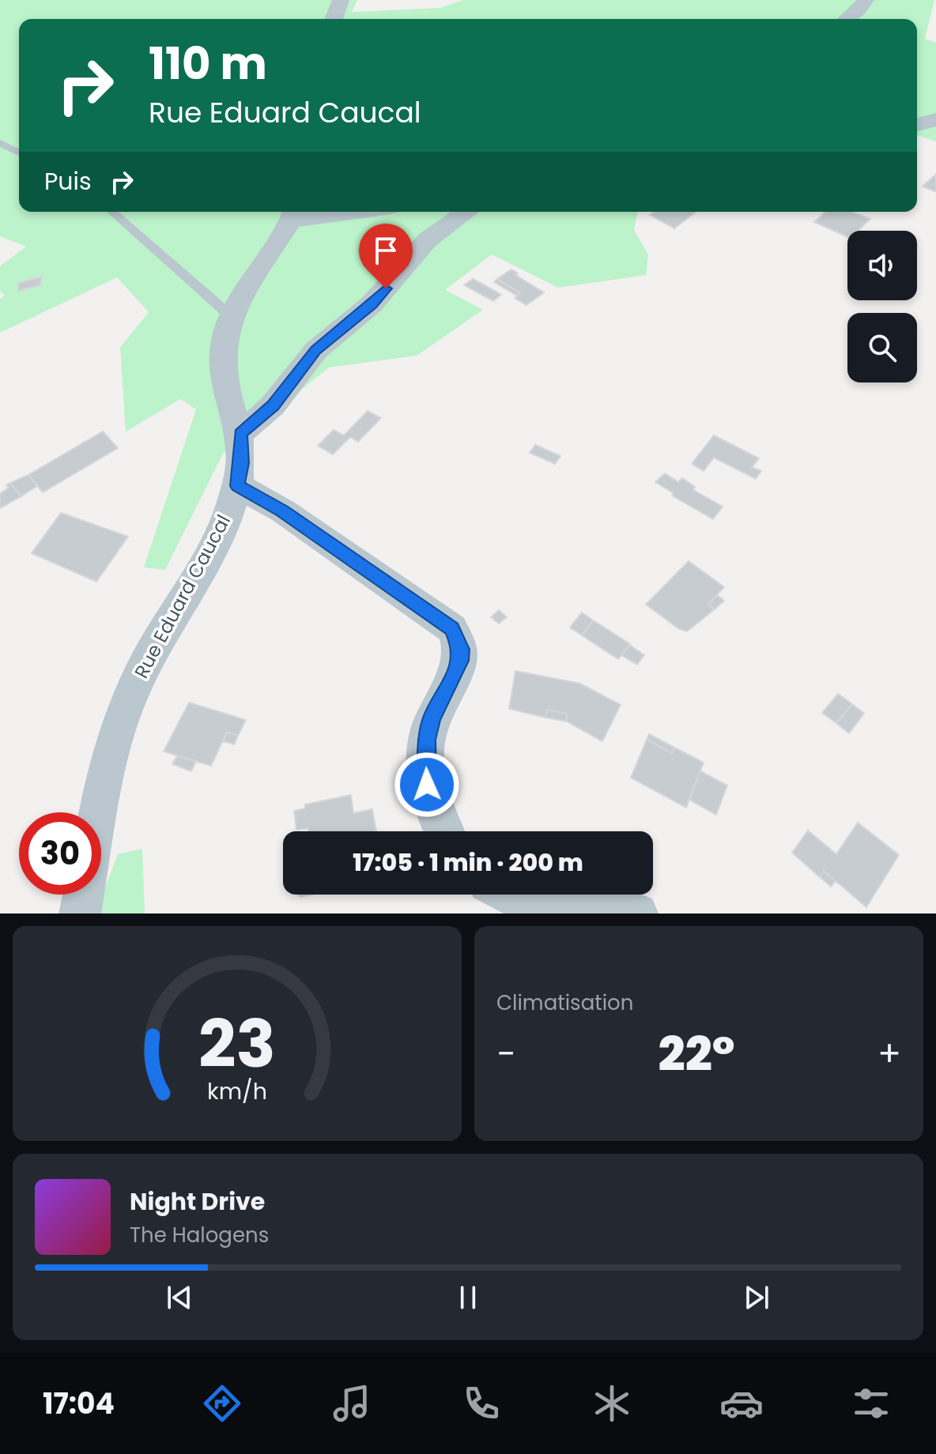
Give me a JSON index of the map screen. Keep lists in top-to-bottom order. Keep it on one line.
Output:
{"streets":{"street":["Rue Eduard Caucal"]},"page":{"turn":["110 m","Rue Eduard Caucal"],"then":"Puis","limit":"30","trip":"17:05 · 1 min · 200 m","tile":"Climatisation","heat":["−","22°","+"],"song":["Night Drive","The Halogens"],"tabs":"17:04","gauge":["23","km/h"]}}
